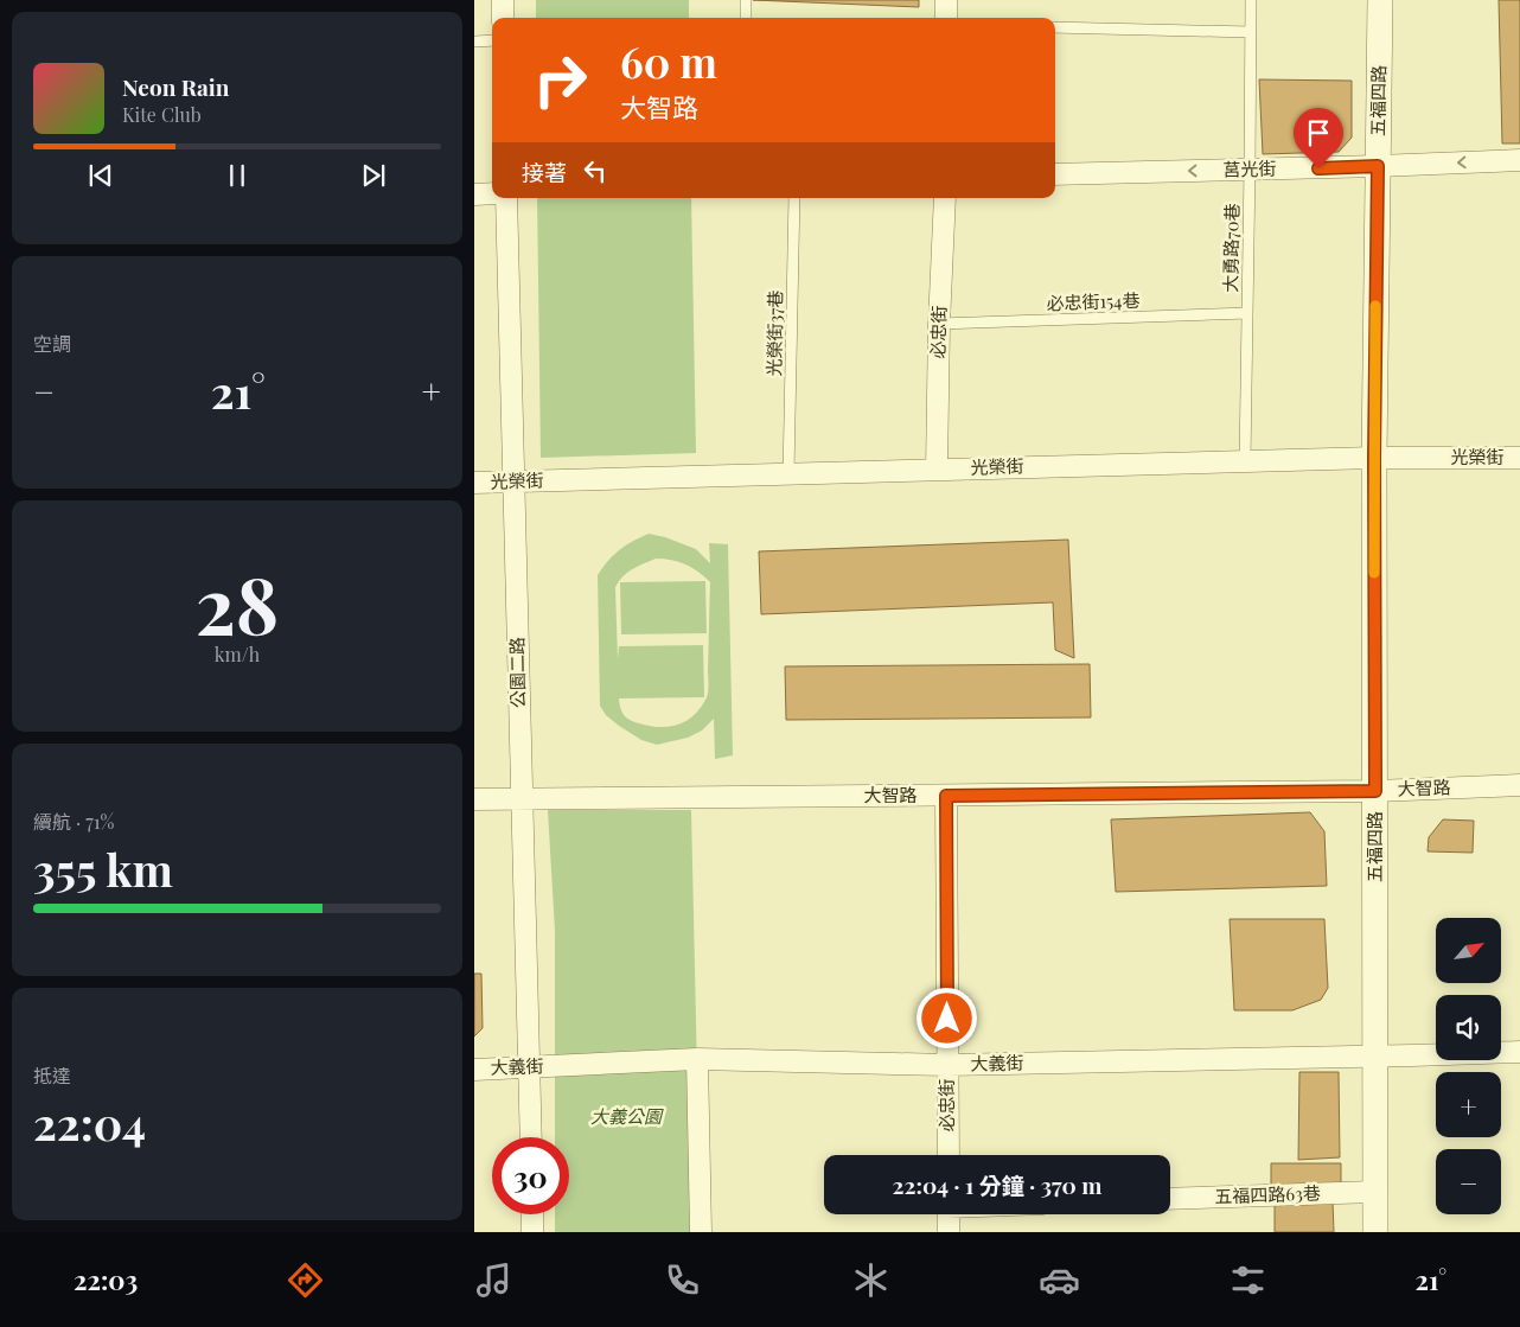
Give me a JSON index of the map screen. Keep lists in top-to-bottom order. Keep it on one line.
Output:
{"streets":{"street":["五福四路","莒光街","必忠街","光榮街","公園二路","大智路","大義街","五福四路63巷"],"lane":["大勇路70巷","必忠街154巷","光榮街37巷"]},"crossings":[["五福四路","莒光街"],["五福四路","光榮街"],["五福四路","大智路"],["五福四路","大義街"],["五福四路","五福四路63巷"],["莒光街","大勇路70巷"],["大勇路70巷","必忠街154巷"],["大勇路70巷","光榮街"],["必忠街154巷","必忠街"],["必忠街","光榮街"],["必忠街","大智路"],["必忠街","大義街"],["光榮街37巷","光榮街"],["光榮街","公園二路"],["公園二路","大智路"],["公園二路","大義街"]],"one_way":["莒光街"],"parks":["大義公園"],"north":"top right","page":{"turn":["60 m","大智路"],"song":["Neon Rain","Kite Club"],"then":"接著","tile":["空調",["28","km/h"],["續航 · 71%","355 km"],["抵達","22:04"]],"heat":["−","21°","+"],"map_buttons":["+","−"],"limit":"30","trip":"22:04 · 1 分鐘 · 370 m","tabs":["22:03","21°"]}}
